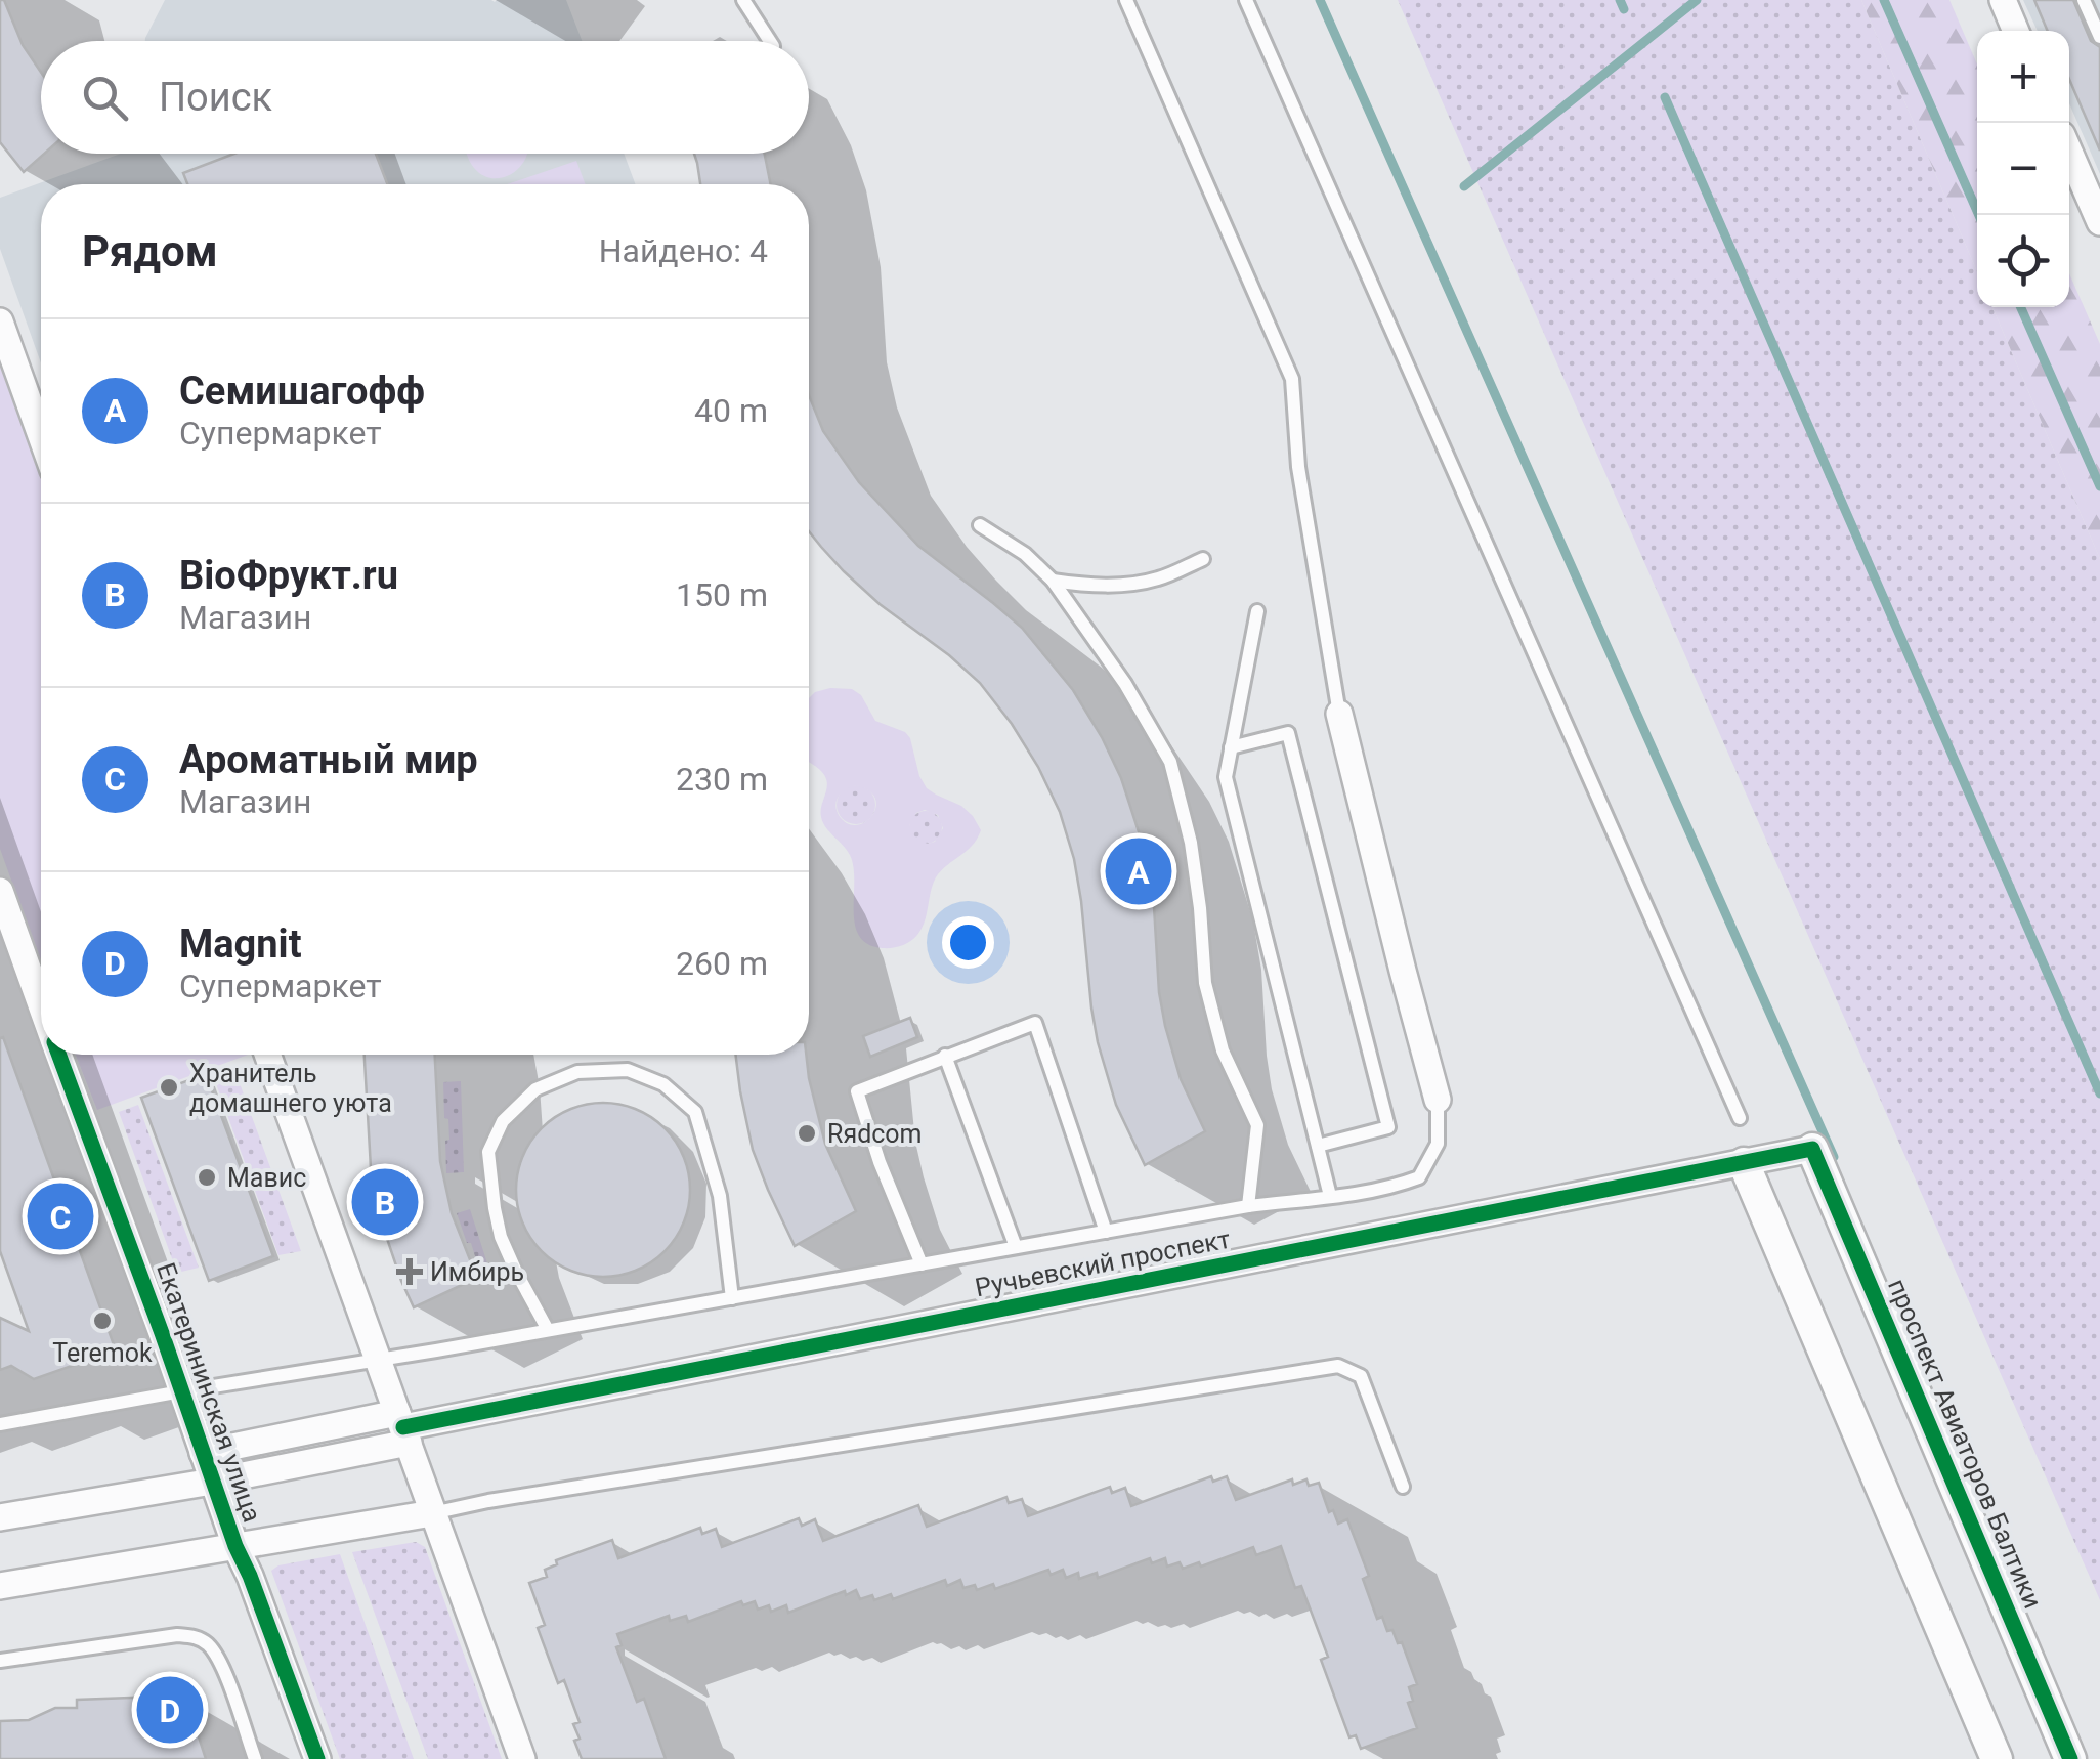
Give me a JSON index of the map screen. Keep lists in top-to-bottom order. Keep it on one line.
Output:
{"streets":{"street":["Ручьевский проспект","Екатерининская улица","проспект Авиаторов Балтики"]},"crossings":[["Ручьевский проспект","Екатерининская улица"],["Ручьевский проспект","проспект Авиаторов Балтики"]],"places":{"other":["Хранитель домашнего уюта","Rяdcom","Мавис","Teremok"],"health":["Имбирь"]},"page":{"map_buttons":["+","−"],"search":"Поиск","heading":["Рядом","Найдено: 4"],"list":[{"mark":"A","name":"Семишагофф","note":"Супермаркет","value":"40 m"},{"mark":"B","name":"BioФрукт.ru","note":"Магазин","value":"150 m"},{"mark":"C","name":"Ароматный мир","note":"Магазин","value":"230 m"},{"mark":"D","name":"Magnit","note":"Супермаркет","value":"260 m"}],"pins":["A","B","C","D"]}}
